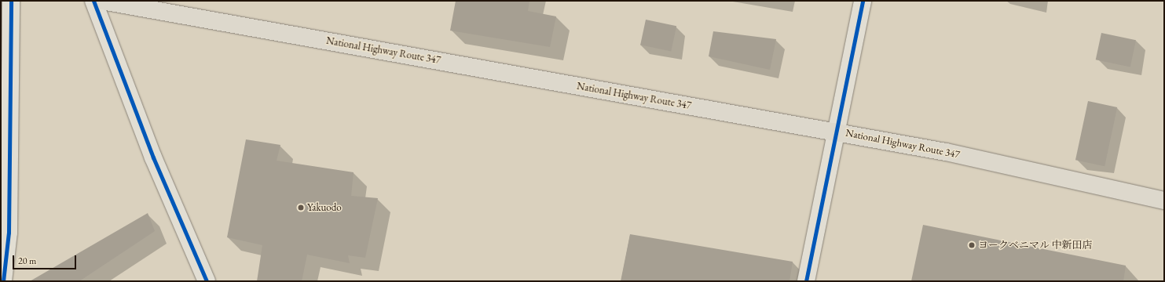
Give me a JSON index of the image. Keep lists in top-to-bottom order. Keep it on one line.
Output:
{"streets":{"highway":["National Highway Route 347"]},"places":["Yakuodo","ヨークベニマル 中新田店"],"scale_bar":"20 m"}
